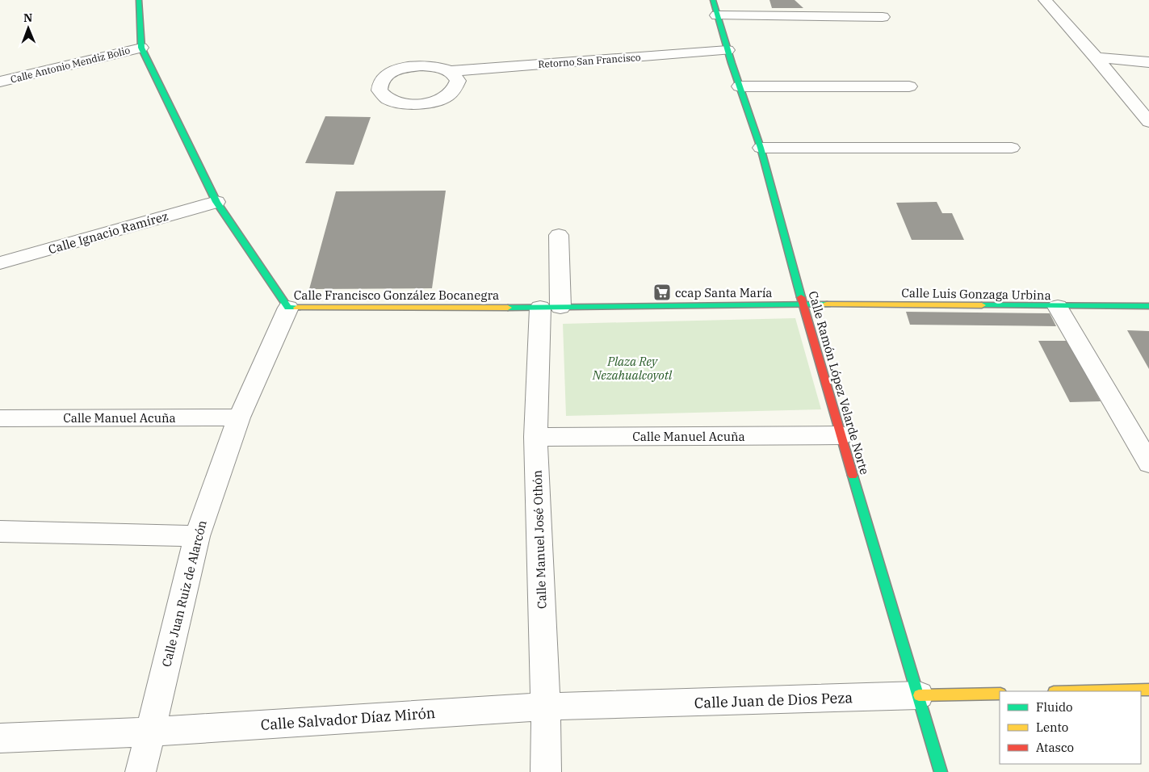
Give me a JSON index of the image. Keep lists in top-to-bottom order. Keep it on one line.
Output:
{"streets":{"street":["Retorno San Francisco","Calle Antonio Mendiz Bolio","Calle Ignacio Ramírez","Calle Luis Gonzaga Urbina","Calle Francisco González Bocanegra","Calle Ramón López Velarde Norte","Calle Manuel Acuña","Calle Manuel José Othón","Calle Juan Ruiz de Alarcón","Calle Juan de Dios Peza","Calle Salvador Díaz Mirón"]},"crossings":[["Retorno San Francisco","Calle Ramón López Velarde Norte"],["Calle Antonio Mendiz Bolio","Calle Francisco González Bocanegra"],["Calle Ignacio Ramírez","Calle Francisco González Bocanegra"],["Calle Luis Gonzaga Urbina","Calle Francisco González Bocanegra"],["Calle Luis Gonzaga Urbina","Calle Ramón López Velarde Norte"],["Calle Francisco González Bocanegra","Calle Ramón López Velarde Norte"],["Calle Francisco González Bocanegra","Calle Manuel José Othón"],["Calle Francisco González Bocanegra","Calle Juan Ruiz de Alarcón"],["Calle Ramón López Velarde Norte","Calle Manuel Acuña"],["Calle Ramón López Velarde Norte","Calle Juan de Dios Peza"],["Calle Manuel Acuña","Calle Manuel José Othón"],["Calle Manuel Acuña","Calle Juan Ruiz de Alarcón"],["Calle Manuel José Othón","Calle Juan de Dios Peza"],["Calle Manuel José Othón","Calle Salvador Díaz Mirón"],["Calle Juan Ruiz de Alarcón","Calle Salvador Díaz Mirón"],["Calle Juan de Dios Peza","Calle Salvador Díaz Mirón"]],"parks":["Plaza Rey Nezahualcoyotl"],"places":{"supermarket":["ccap Santa María"]},"legend":["Fluido","Lento","Atasco"],"north":"top"}
